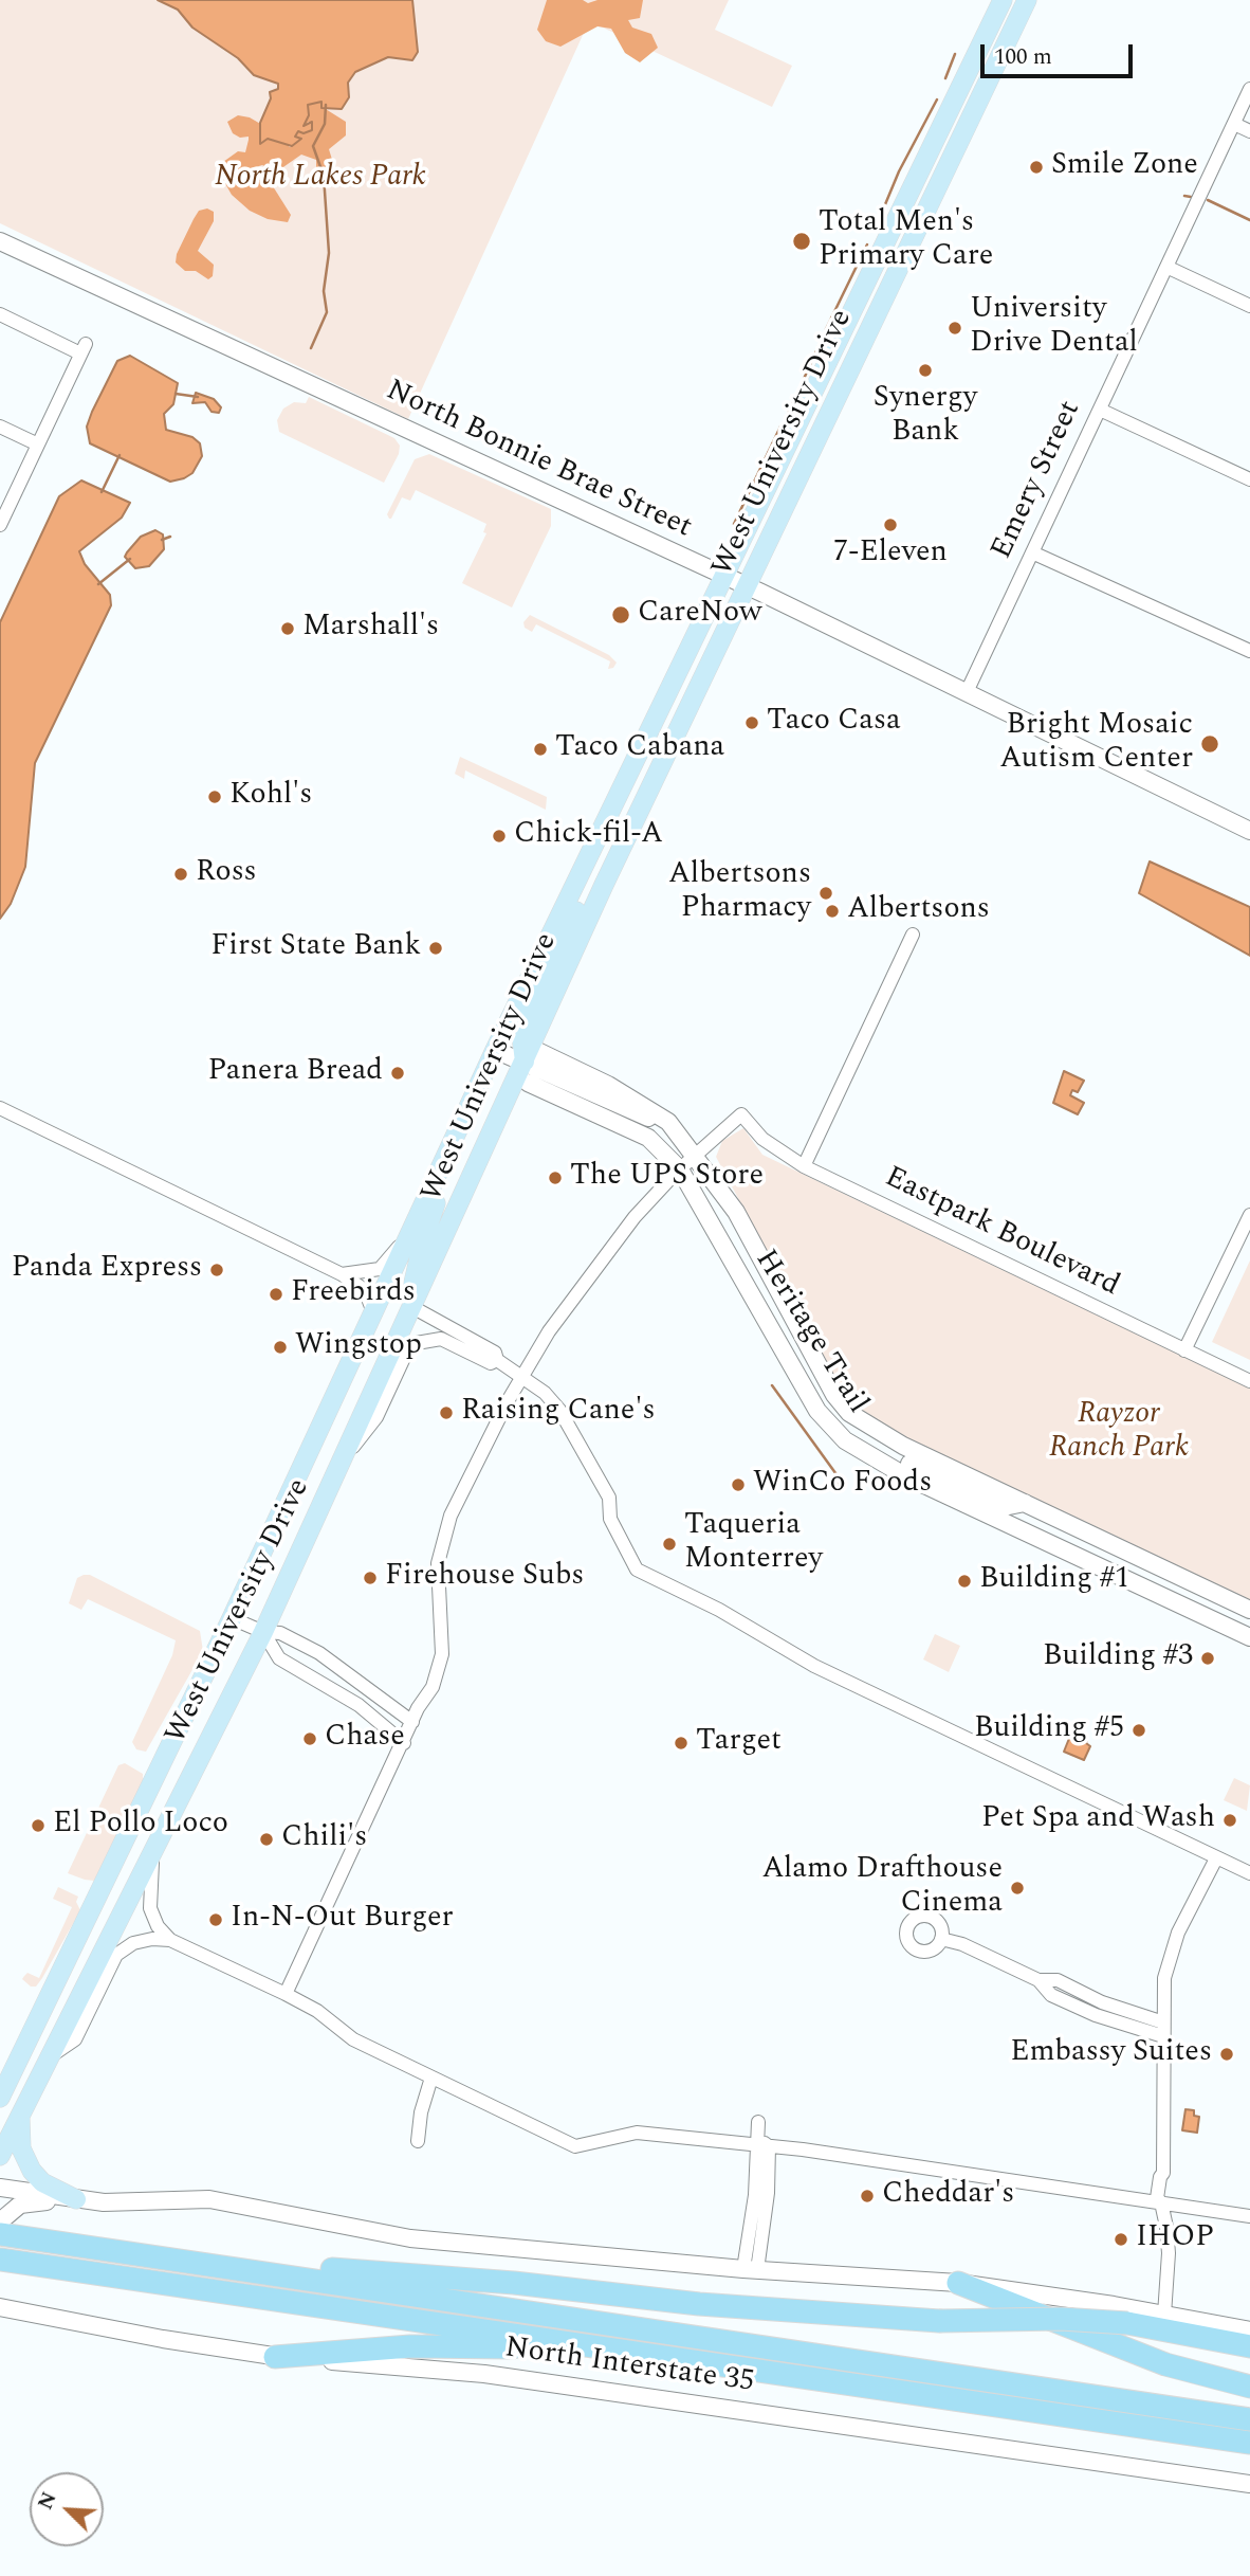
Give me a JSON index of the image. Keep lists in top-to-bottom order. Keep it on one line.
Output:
{"streets":{"main road":["West University Drive","North Bonnie Brae Street","Heritage Trail","North Interstate 35"],"street":["Emery Street","Eastpark Boulevard"]},"crossings":[["West University Drive","North Bonnie Brae Street"],["West University Drive","Heritage Trail"],["North Bonnie Brae Street","Emery Street"],["Eastpark Boulevard","Heritage Trail"]],"parks":["North Lakes Park","Rayzor Ranch Park"],"places":["Smile Zone","Total Men's Primary Care","University Drive Dental","Synergy Bank","7-Eleven","CareNow","Marshall's","Taco Casa","Bright Mosaic Autism Center","Taco Cabana","Kohl's","Chick-fil-A","Ross","Albertsons Pharmacy","Albertsons","First State Bank","Panera Bread","The UPS Store","Panda Express","Freebirds","Wingstop","Raising Cane's","WinCo Foods","Taqueria Monterrey","Firehouse Subs","Building #1","Building #3","Building #5","Chase","Target","Pet Spa and Wash","El Pollo Loco","Chili's","Alamo Drafthouse Cinema","In-N-Out Burger","Embassy Suites","Cheddar's","IHOP"],"scale_bar":"100 m","north":"top left"}
